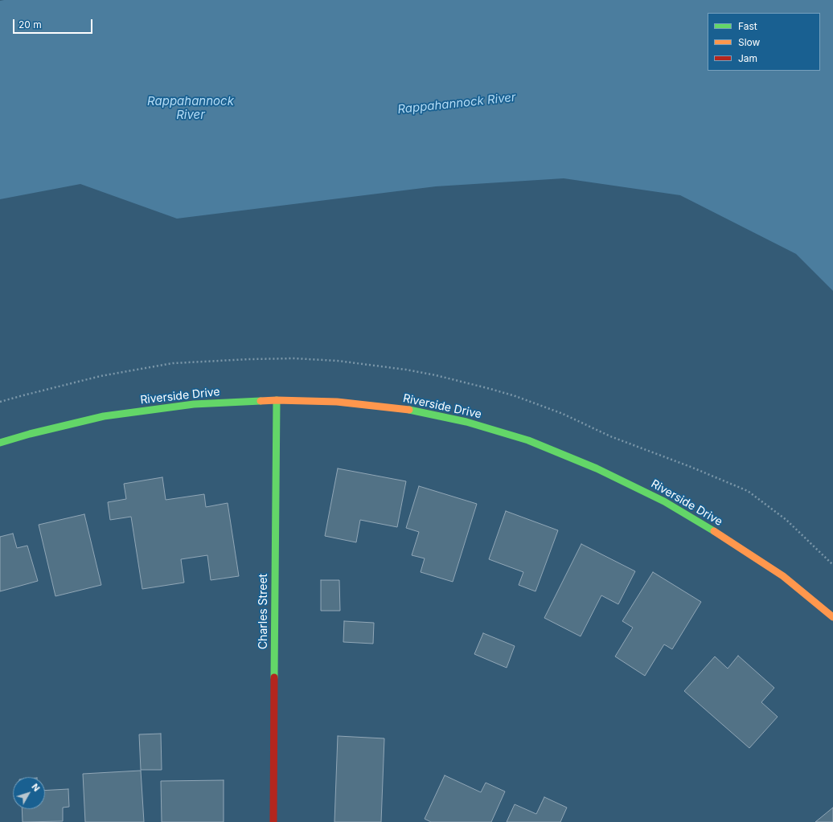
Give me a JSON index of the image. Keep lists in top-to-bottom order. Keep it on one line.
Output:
{"streets":{"street":["Riverside Drive","Charles Street"]},"crossings":[["Riverside Drive","Charles Street"]],"water":["Rappahannock River"],"legend":["Fast","Slow","Jam"],"scale_bar":"20 m","north":"top right"}
